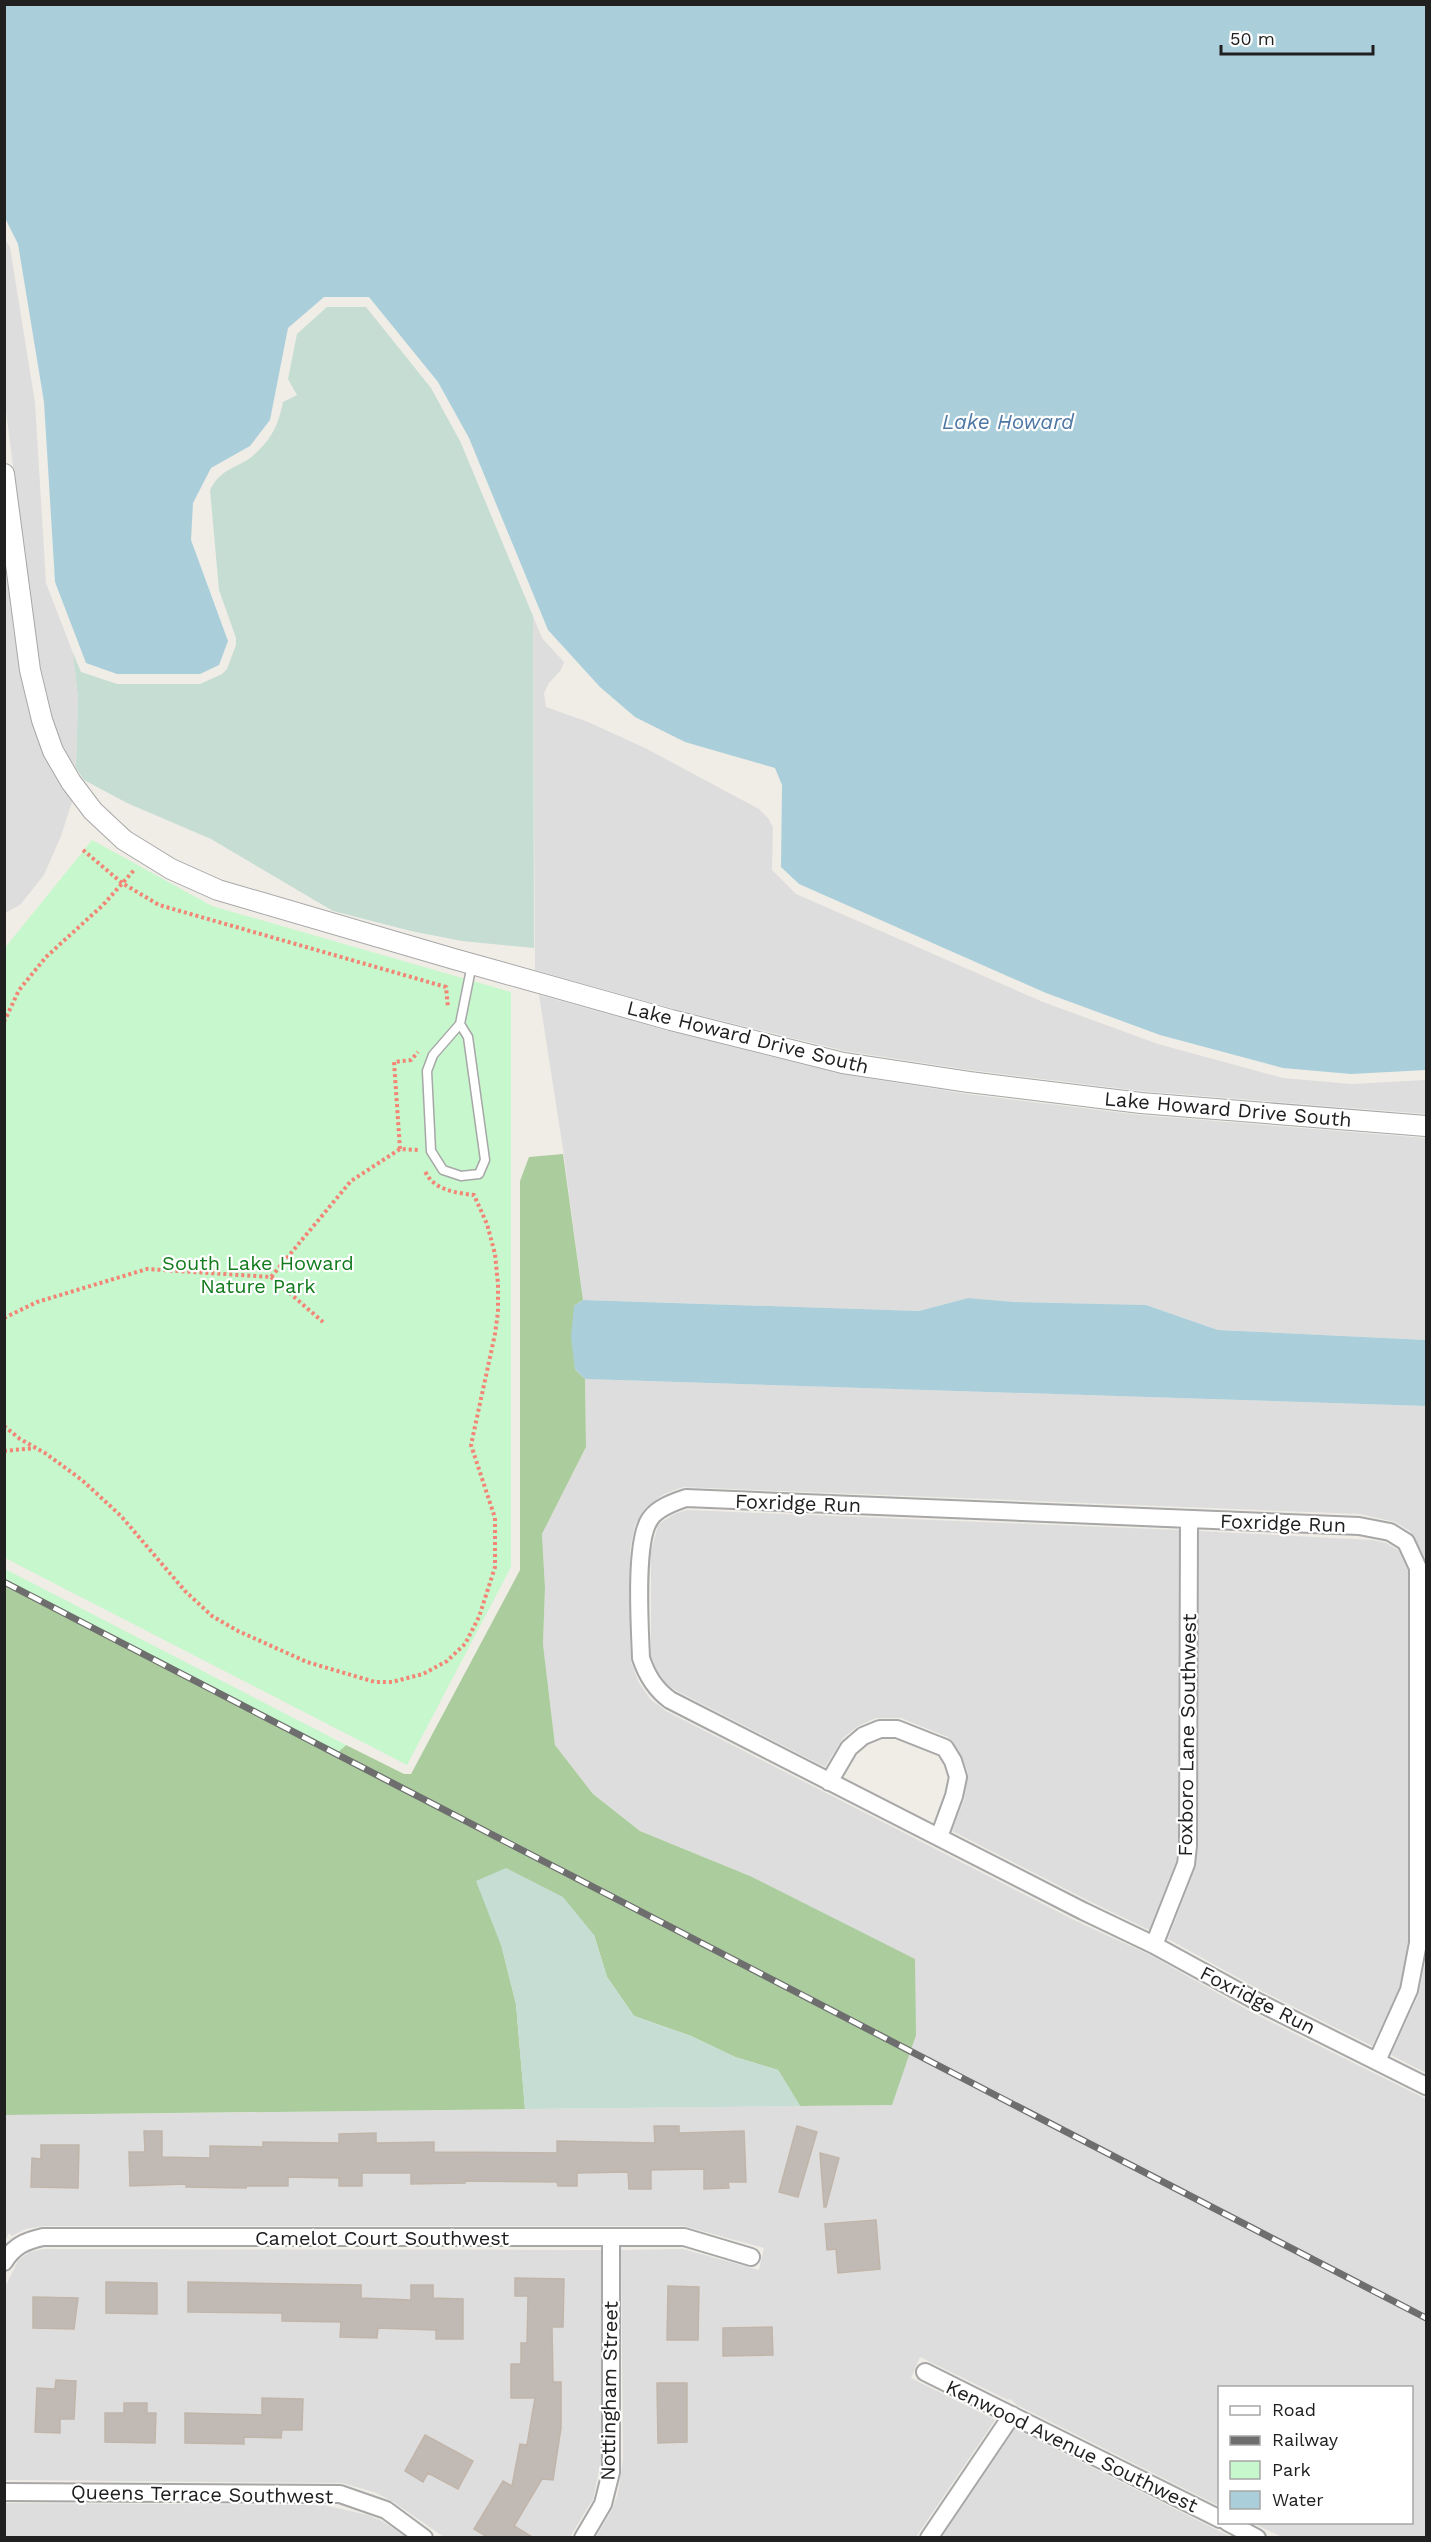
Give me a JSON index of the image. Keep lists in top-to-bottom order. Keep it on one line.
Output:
{"streets":{"street":["Lake Howard Drive South","Foxridge Run","Foxboro Lane Southwest","Camelot Court Southwest","Nottingham Street","Kenwood Avenue Southwest","Queens Terrace Southwest"]},"crossings":[["Foxridge Run","Foxboro Lane Southwest"],["Camelot Court Southwest","Nottingham Street"]],"water":["Lake Howard"],"parks":["South Lake Howard Nature Park"],"legend":["Road","Railway","Park","Water"],"scale_bar":"50 m"}
